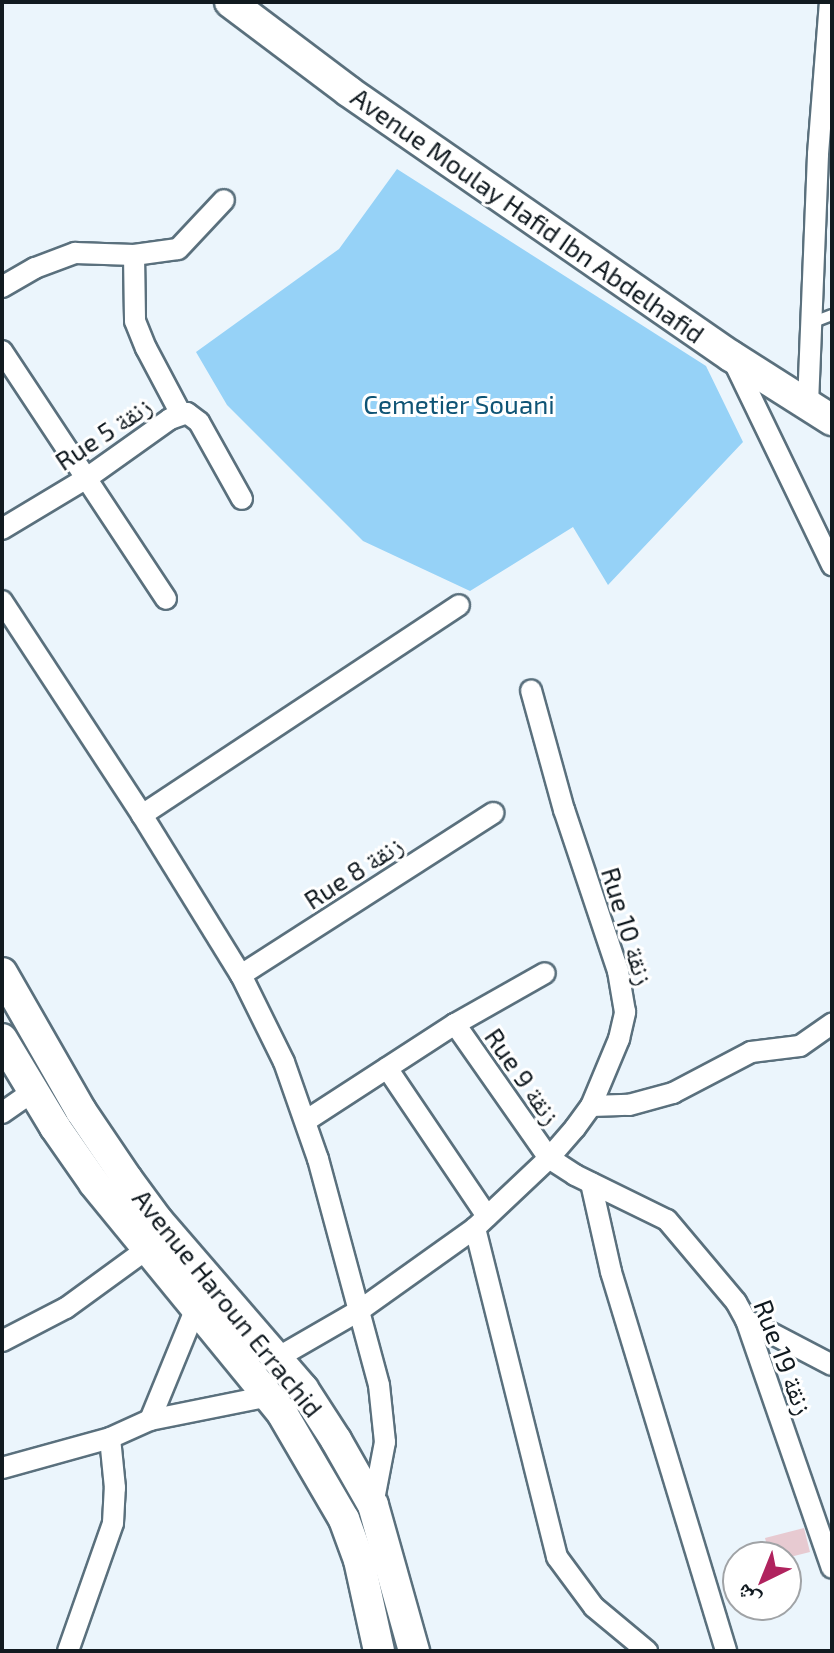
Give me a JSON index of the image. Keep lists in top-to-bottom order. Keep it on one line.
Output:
{"streets":{"main road":["Avenue Moulay Hafid Ibn Abdelhafid","Avenue Haroun Errachid"],"street":["Rue 5 زنقة","Rue 8 زنقة","Rue 10 زنقة","Rue 9 زنقة","Rue 19 زنقة"]},"crossings":[["Rue 10 زنقة","Rue 9 زنقة"],["Rue 10 زنقة","Avenue Haroun Errachid"],["Rue 10 زنقة","Rue 19 زنقة"],["Rue 9 زنقة","Rue 19 زنقة"]],"parks":["Cemetier Souani"],"north":"bottom left"}
